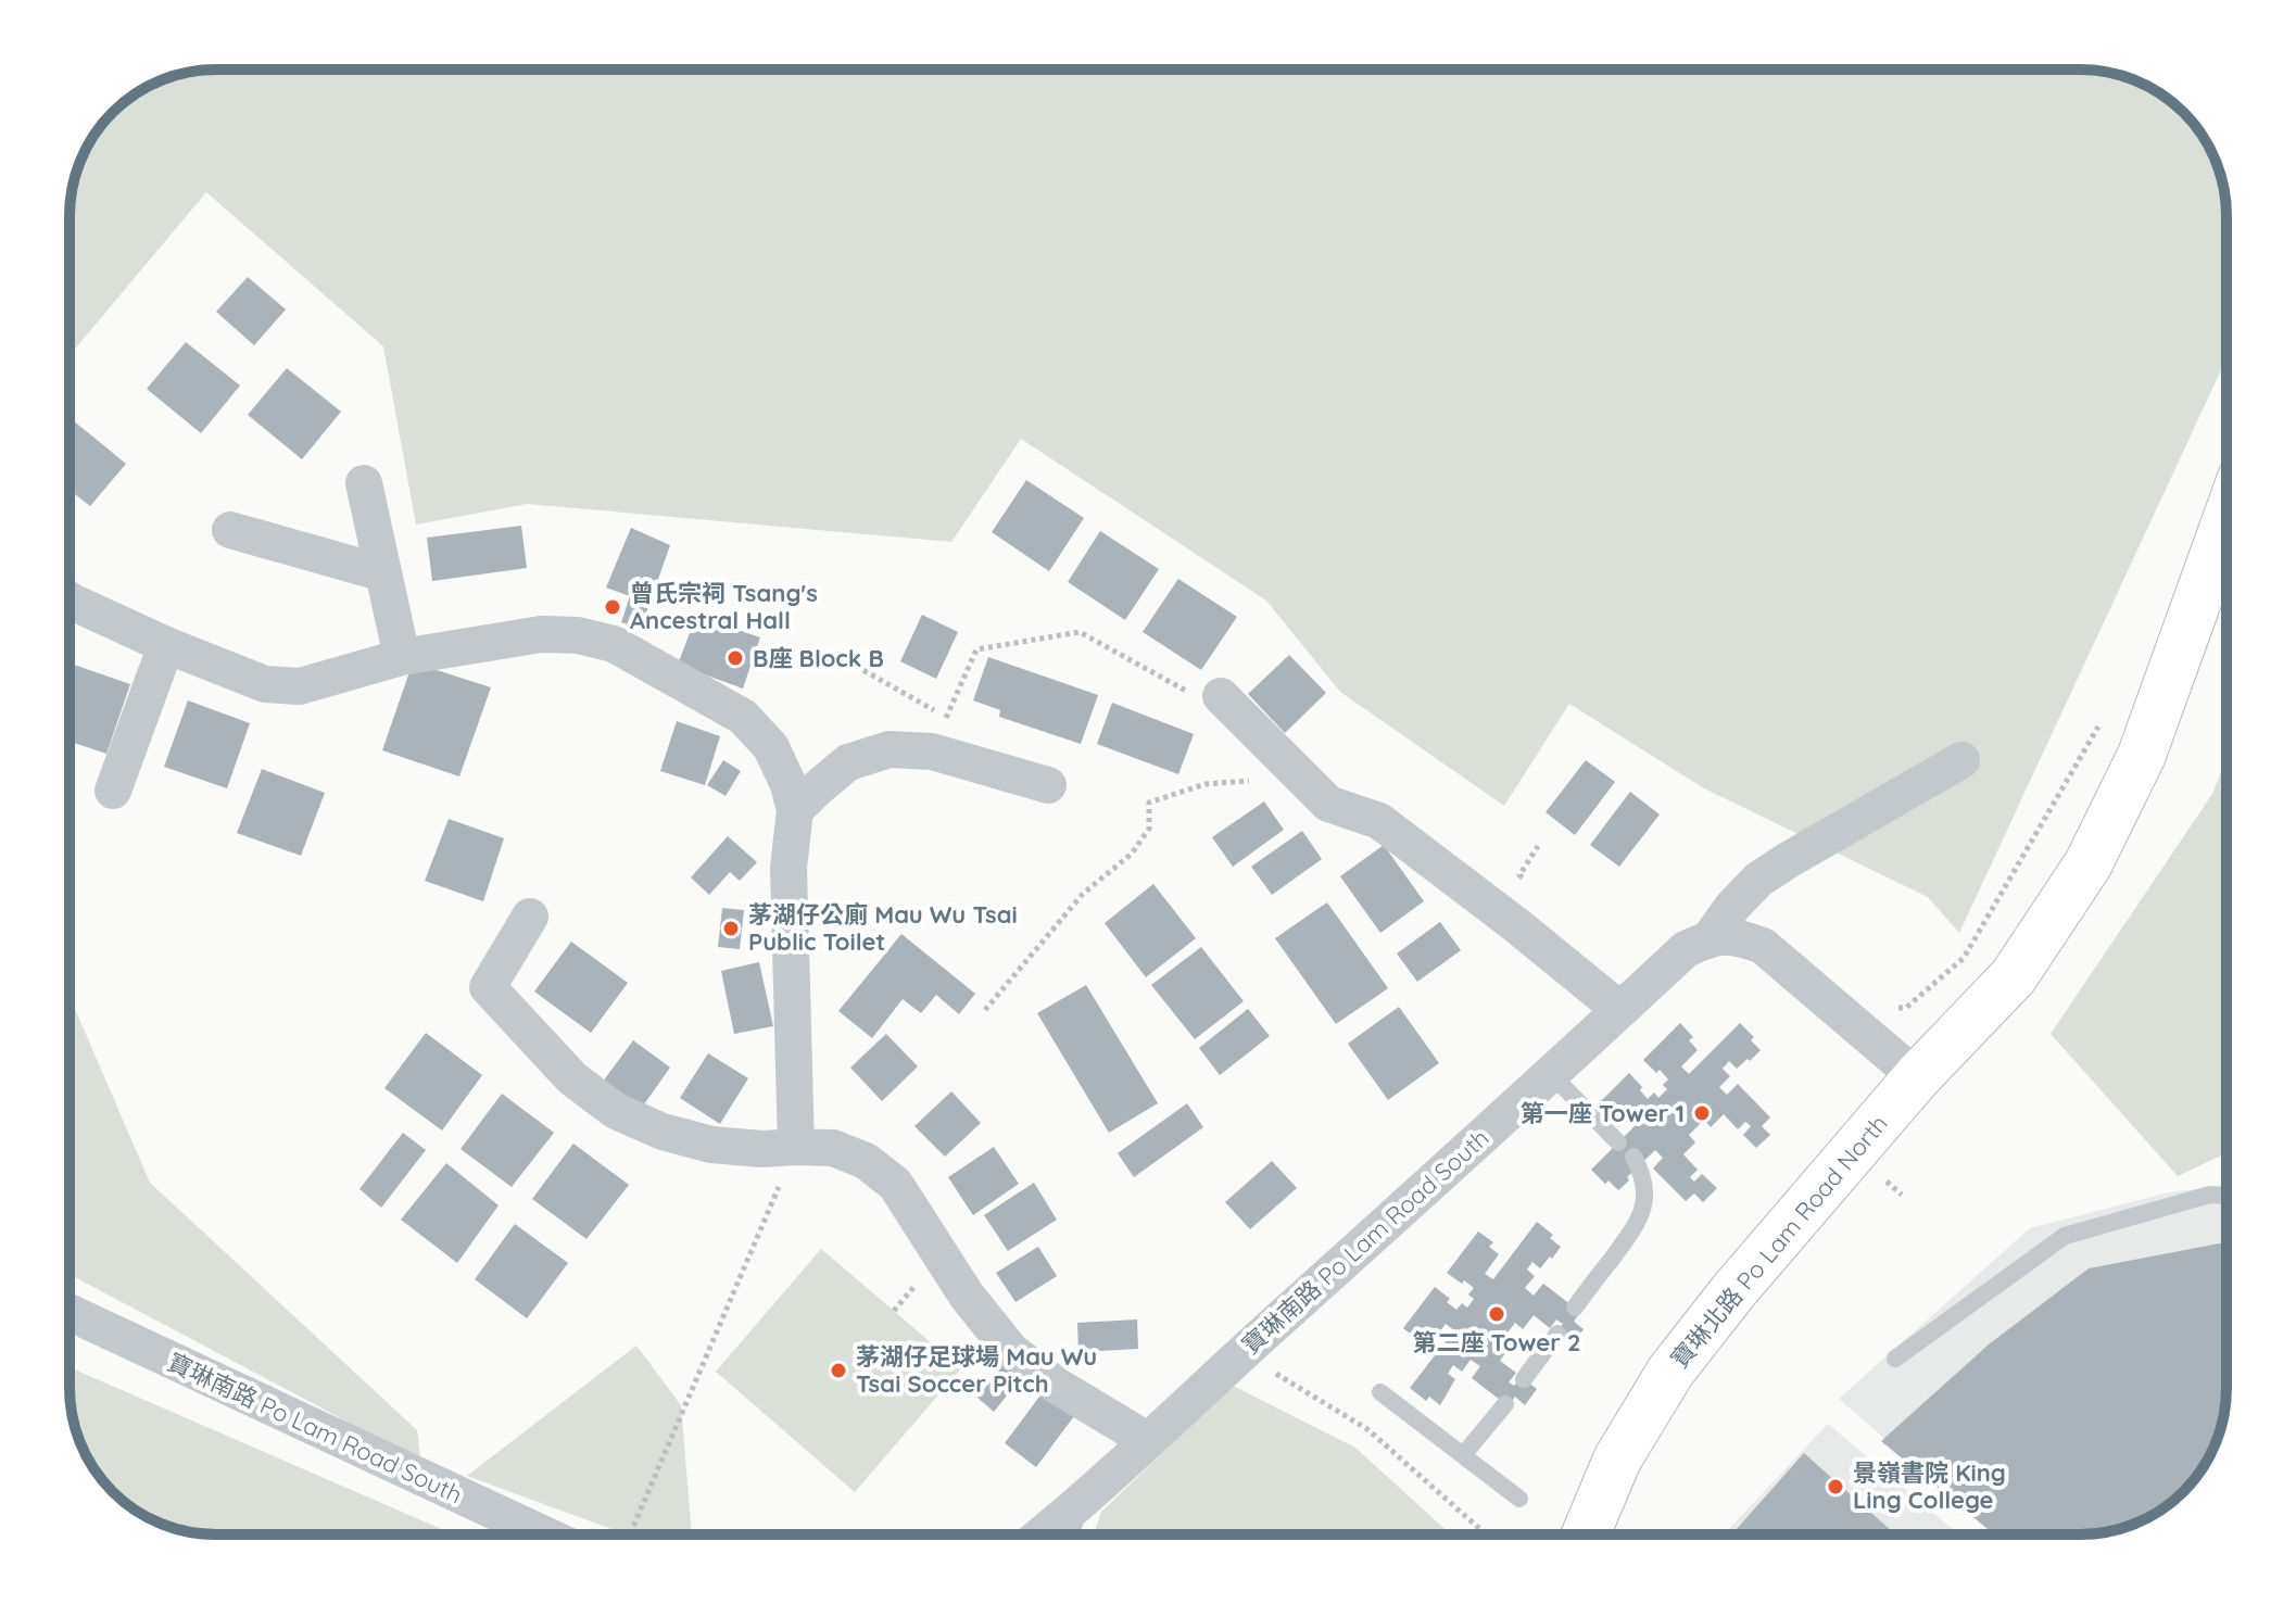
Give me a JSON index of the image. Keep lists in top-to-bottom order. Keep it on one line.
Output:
{"streets":{"main road":["寶琳北路 Po Lam Road North"],"street":["寶琳南路 Po Lam Road South"]},"places":["曾氏宗祠 Tsang's Ancestral Hall","B座 Block B","茅湖仔公廁 Mau Wu Tsai Public Toilet","第一座 Tower 1","第二座 Tower 2","茅湖仔足球場 Mau Wu Tsai Soccer Pitch","景嶺書院 King Ling College"]}
